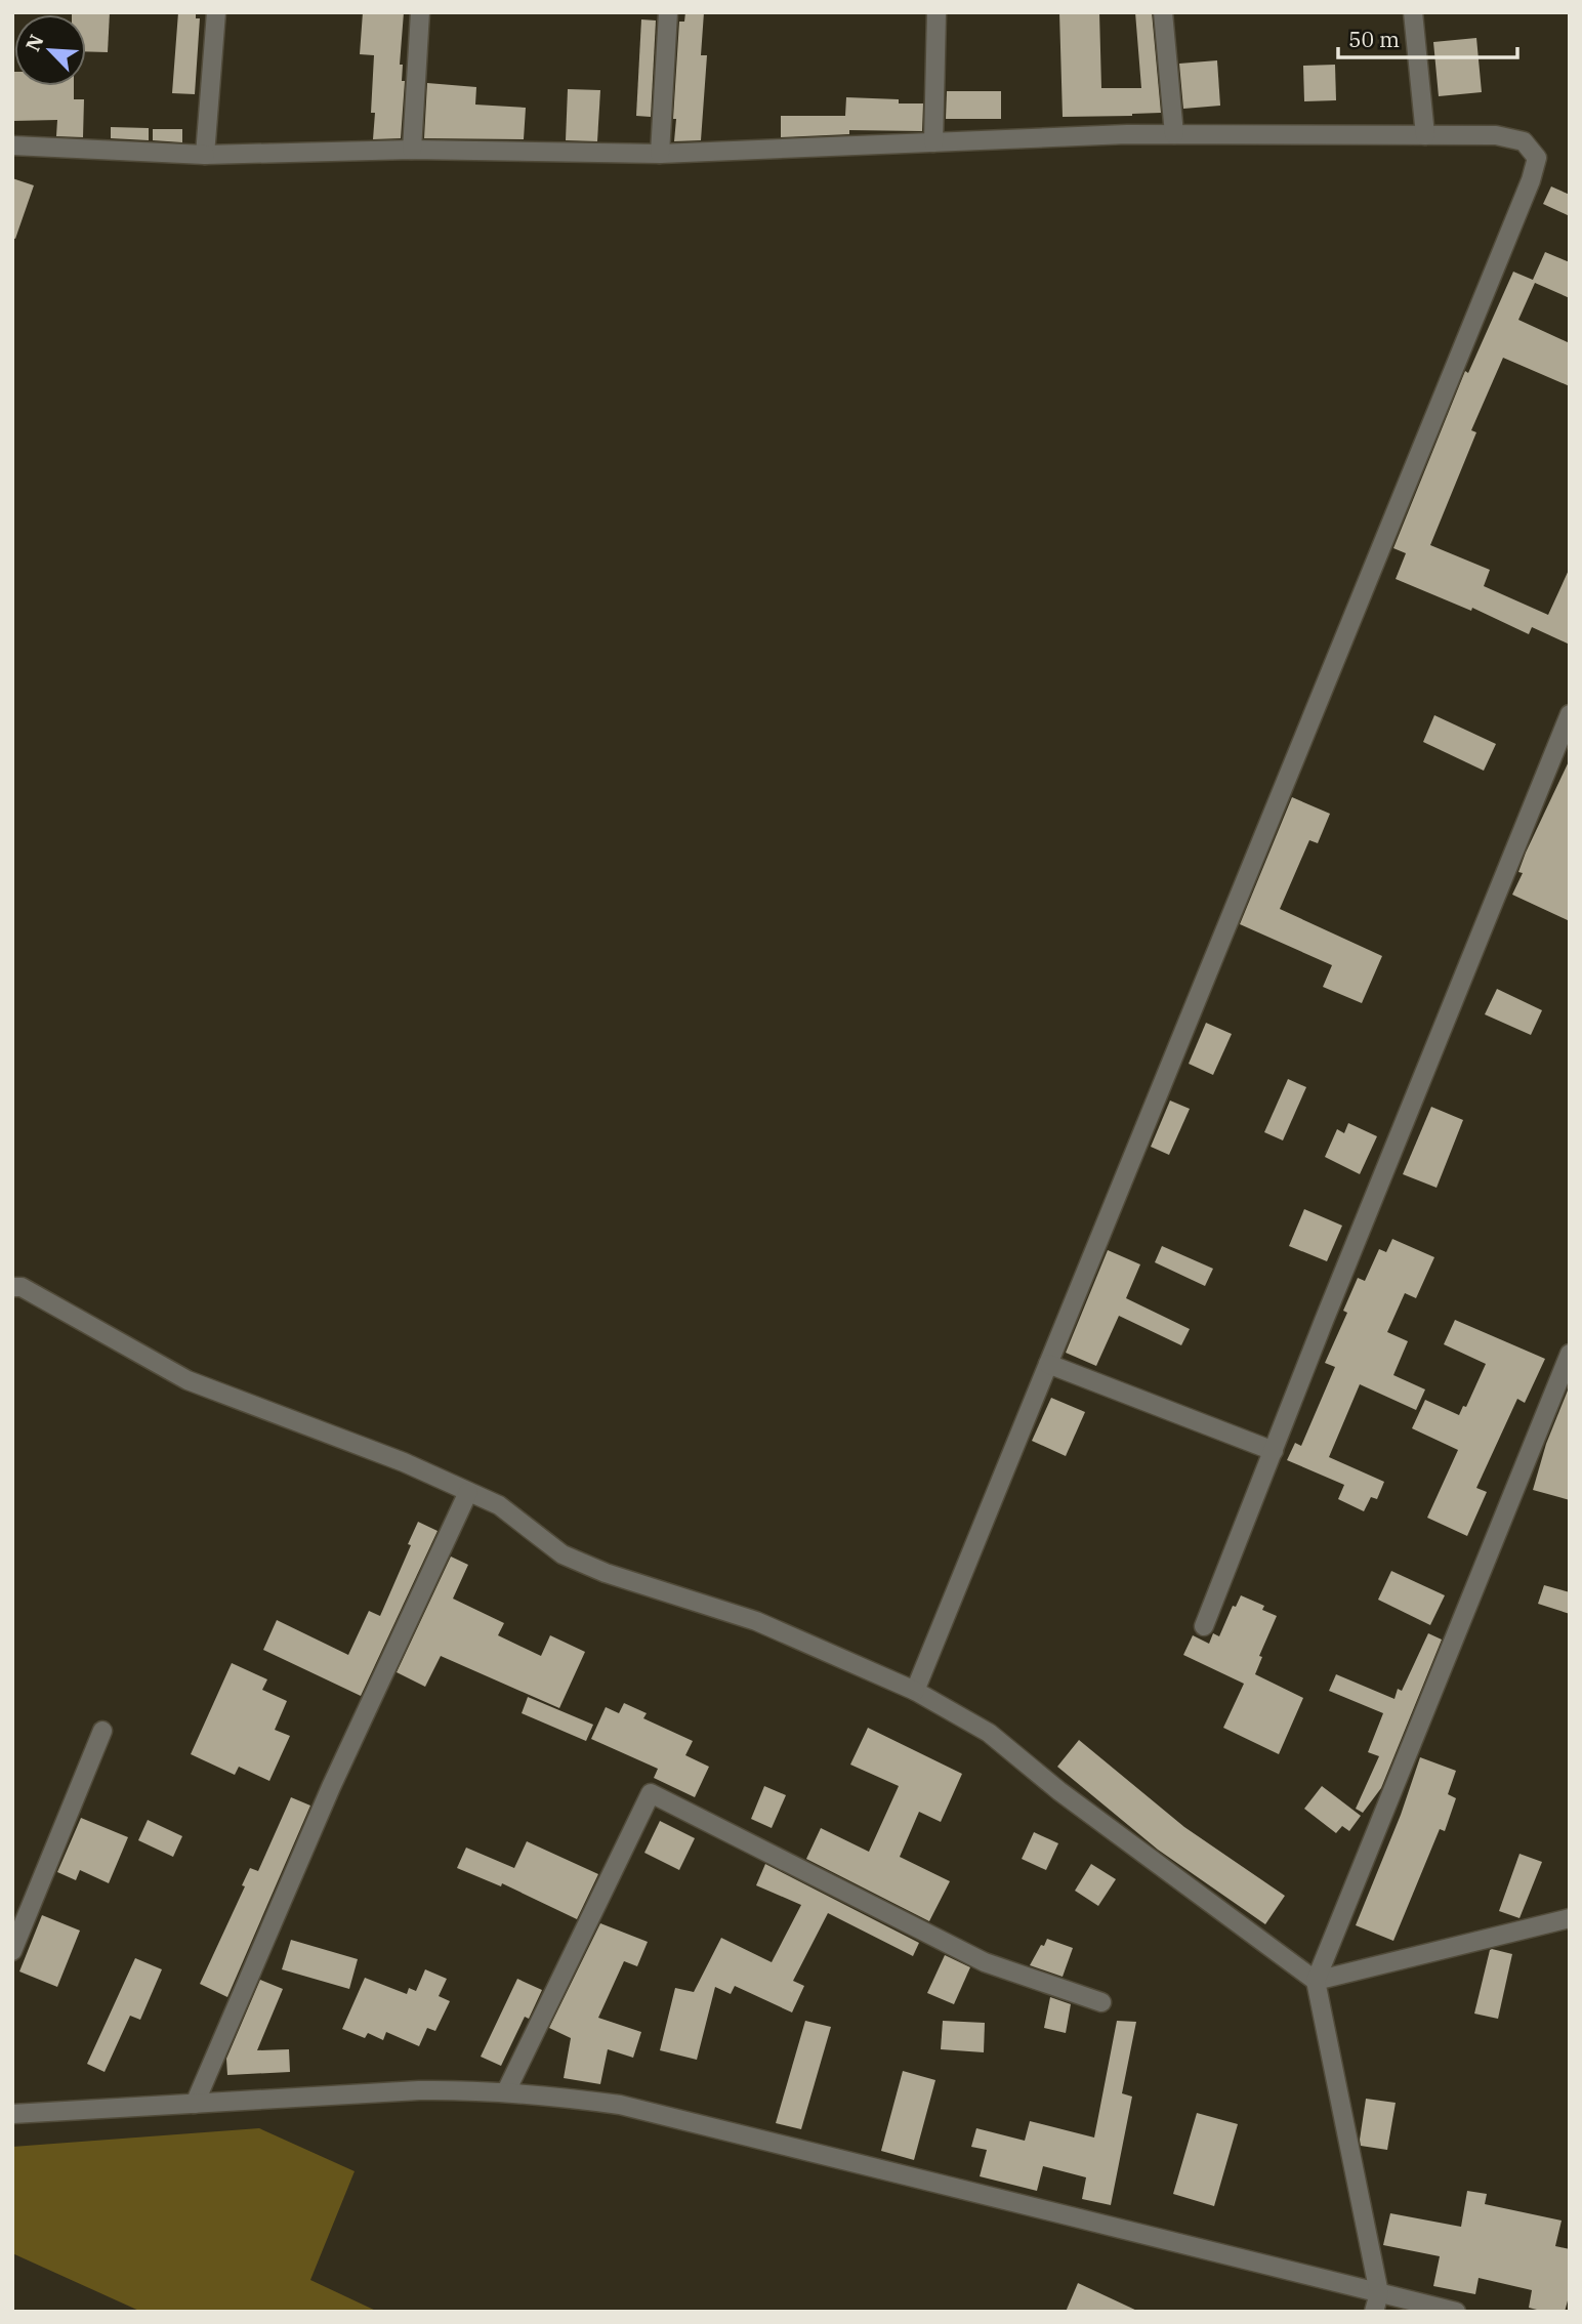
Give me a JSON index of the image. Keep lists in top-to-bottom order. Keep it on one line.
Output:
{"scale_bar":"50 m","north":"top left"}
